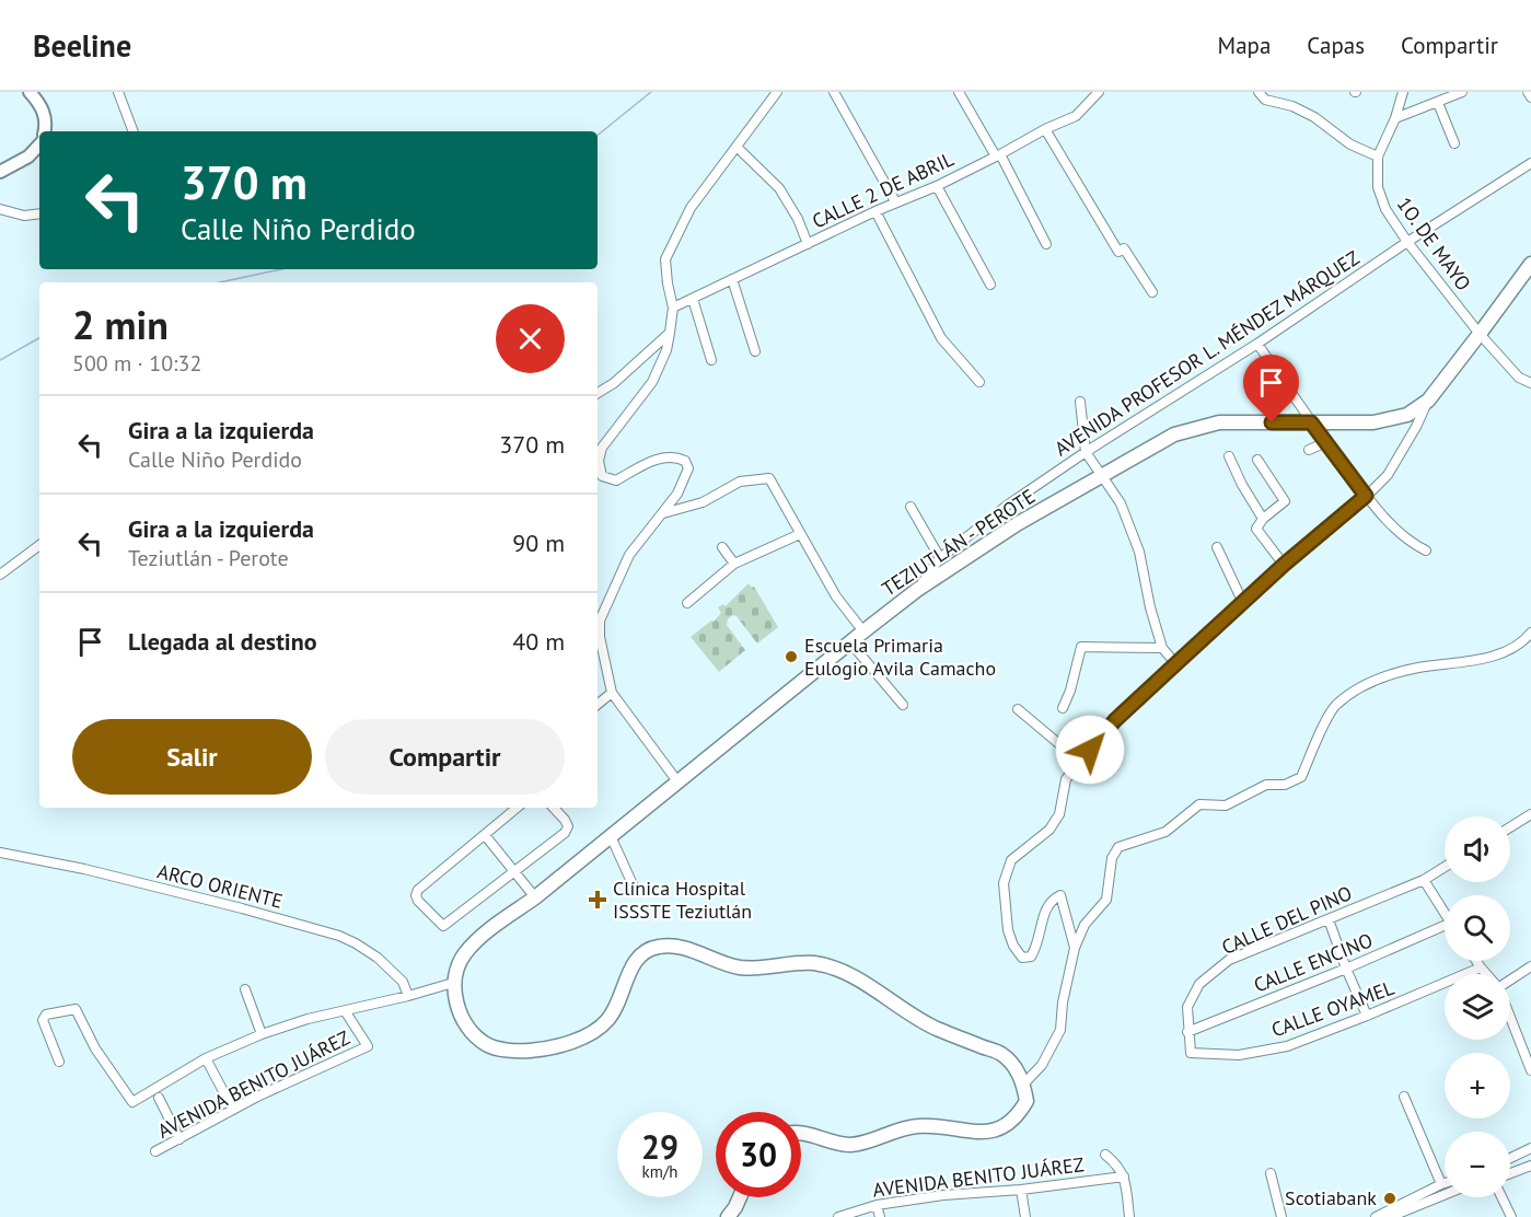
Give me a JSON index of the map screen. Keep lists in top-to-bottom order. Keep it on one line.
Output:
{"streets":{"main road":["TEZIUTLÁN - PEROTE"],"street":["CALLE 2 DE ABRIL","1O. DE MAYO","AVENIDA PROFESOR L. MÉNDEZ MÁRQUEZ","ARCO ORIENTE","CALLE DEL PINO","CALLE ENCINO","CALLE OYAMEL","AVENIDA BENITO JUÁREZ"]},"crossings":[["1O. DE MAYO","AVENIDA PROFESOR L. MÉNDEZ MÁRQUEZ"],["1O. DE MAYO","TEZIUTLÁN - PEROTE"],["AVENIDA PROFESOR L. MÉNDEZ MÁRQUEZ","TEZIUTLÁN - PEROTE"],["CALLE DEL PINO","CALLE ENCINO"],["CALLE DEL PINO","CALLE OYAMEL"]],"places":{"other":["Escuela Primaria Eulogio Avila Camacho","Scotiabank"],"health":["Clínica Hospital ISSSTE Teziutlán"]},"page":{"header":"Beeline","nav":["Mapa","Capas","Compartir"],"turn":["370 m","Calle Niño Perdido"],"heading":["2 min","500 m · 10:32"],"list":[{"name":"Gira a la izquierda","note":"Calle Niño Perdido","value":"370 m"},{"name":"Gira a la izquierda","note":"Teziutlán - Perote","value":"90 m"},{"name":"Llegada al destino","value":"40 m"}],"buttons":["Salir","Compartir"],"map_buttons":["+","−"],"speed":"29 km/h","limit":"30"}}
